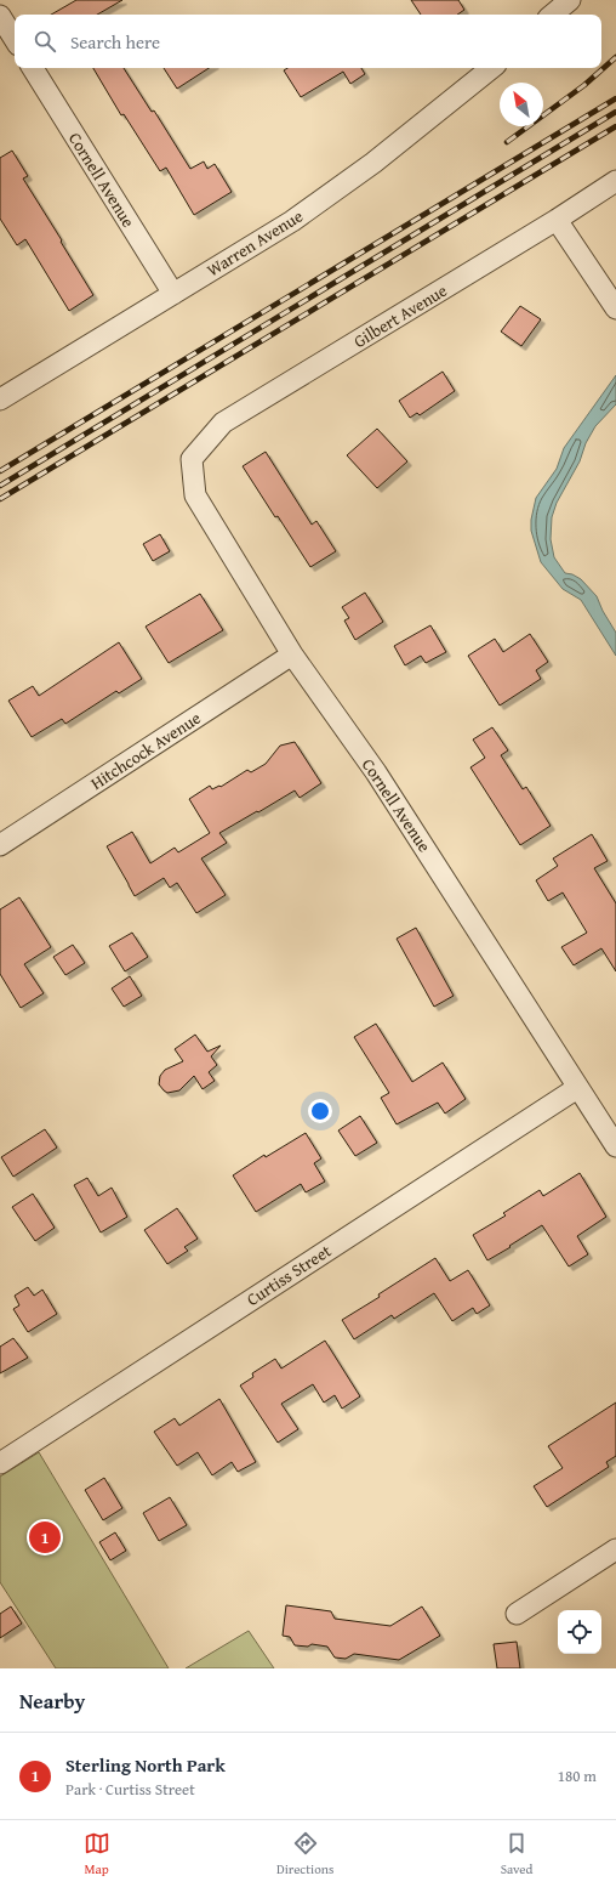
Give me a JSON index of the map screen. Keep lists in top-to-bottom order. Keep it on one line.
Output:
{"streets":{"street":["Cornell Avenue","Warren Avenue","Gilbert Avenue","Hitchcock Avenue","Curtiss Street"]},"crossings":[["Cornell Avenue","Warren Avenue"],["Cornell Avenue","Gilbert Avenue"],["Cornell Avenue","Hitchcock Avenue"],["Cornell Avenue","Curtiss Street"]],"north":"top left","page":{"search":"Search here","pins":"1","heading":"Nearby","list":[{"mark":"1","name":"Sterling North Park","note":"Park · Curtiss Street","value":"180 m"}],"nav":["Map","Directions","Saved"]}}
